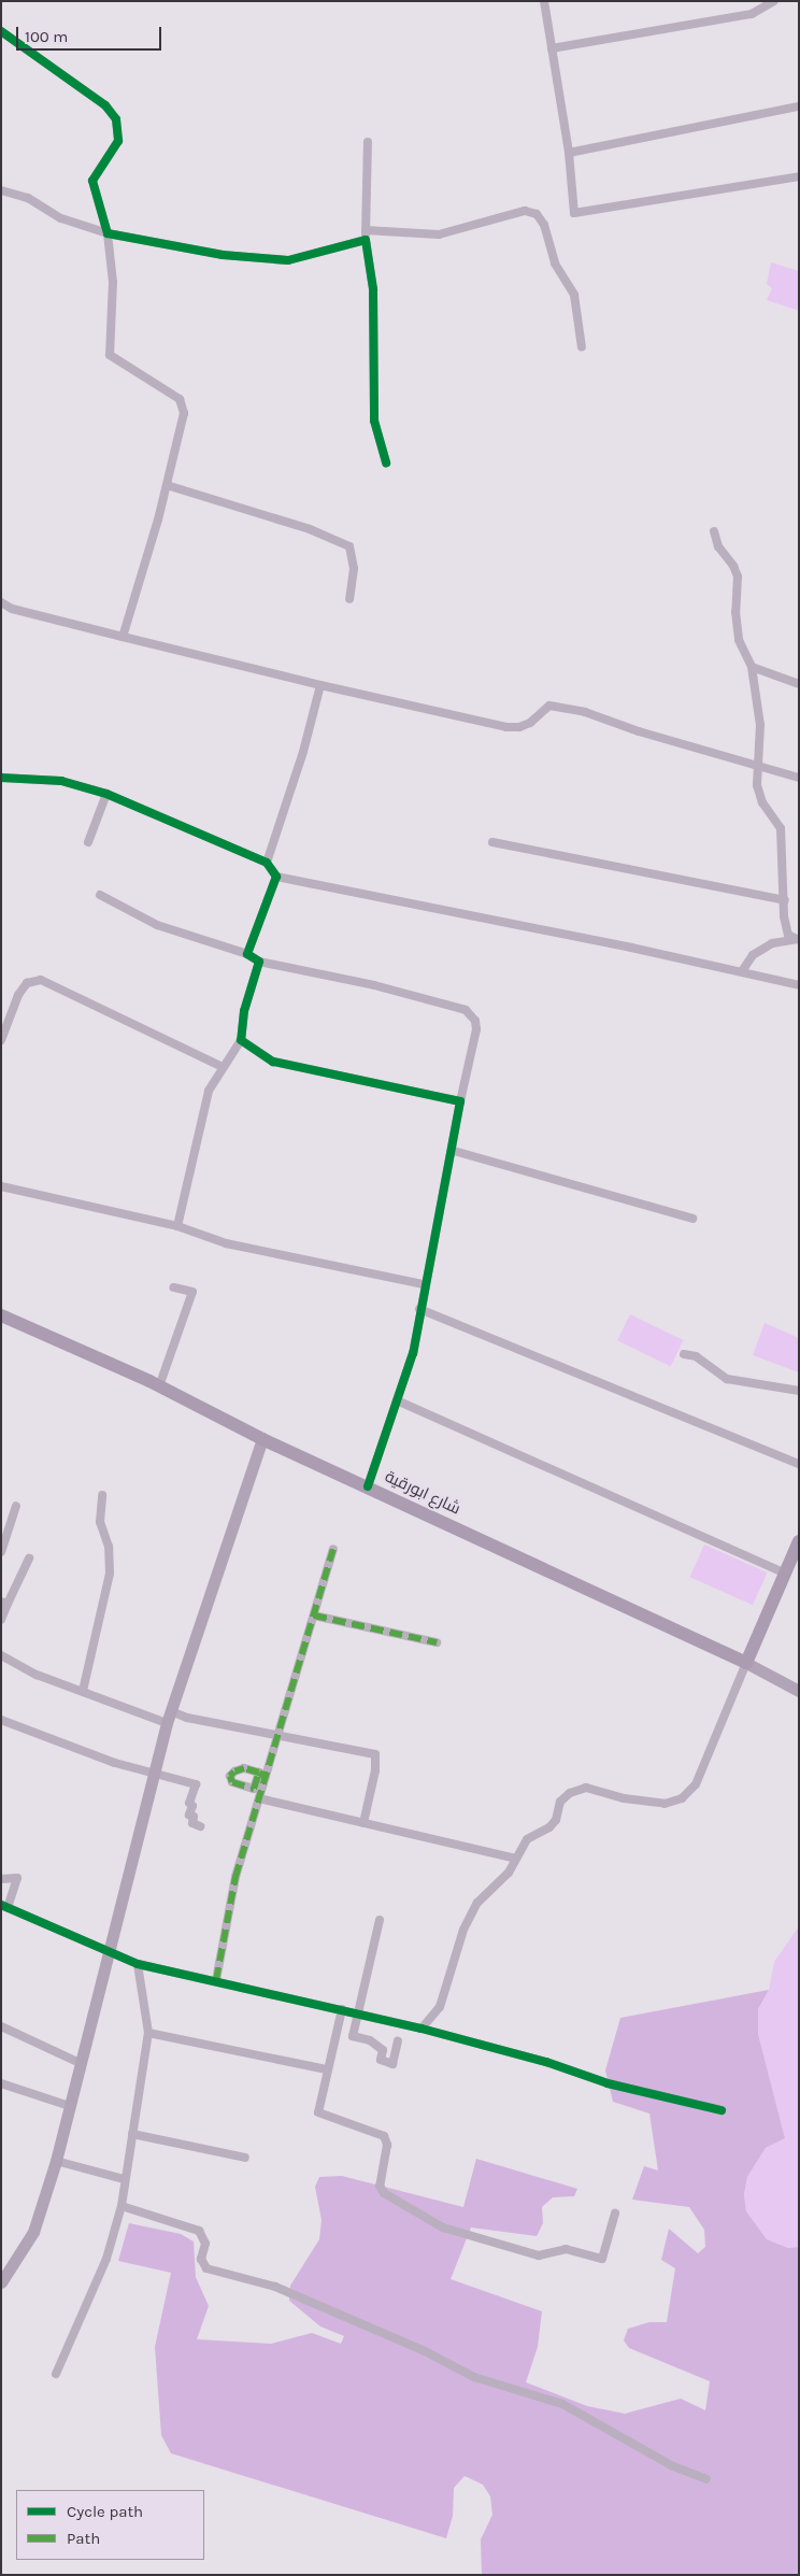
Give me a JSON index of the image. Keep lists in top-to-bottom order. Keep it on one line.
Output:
{"streets":{"main road":["شارع ابورقية"]},"legend":["Cycle path","Path"],"scale_bar":"100 m"}
